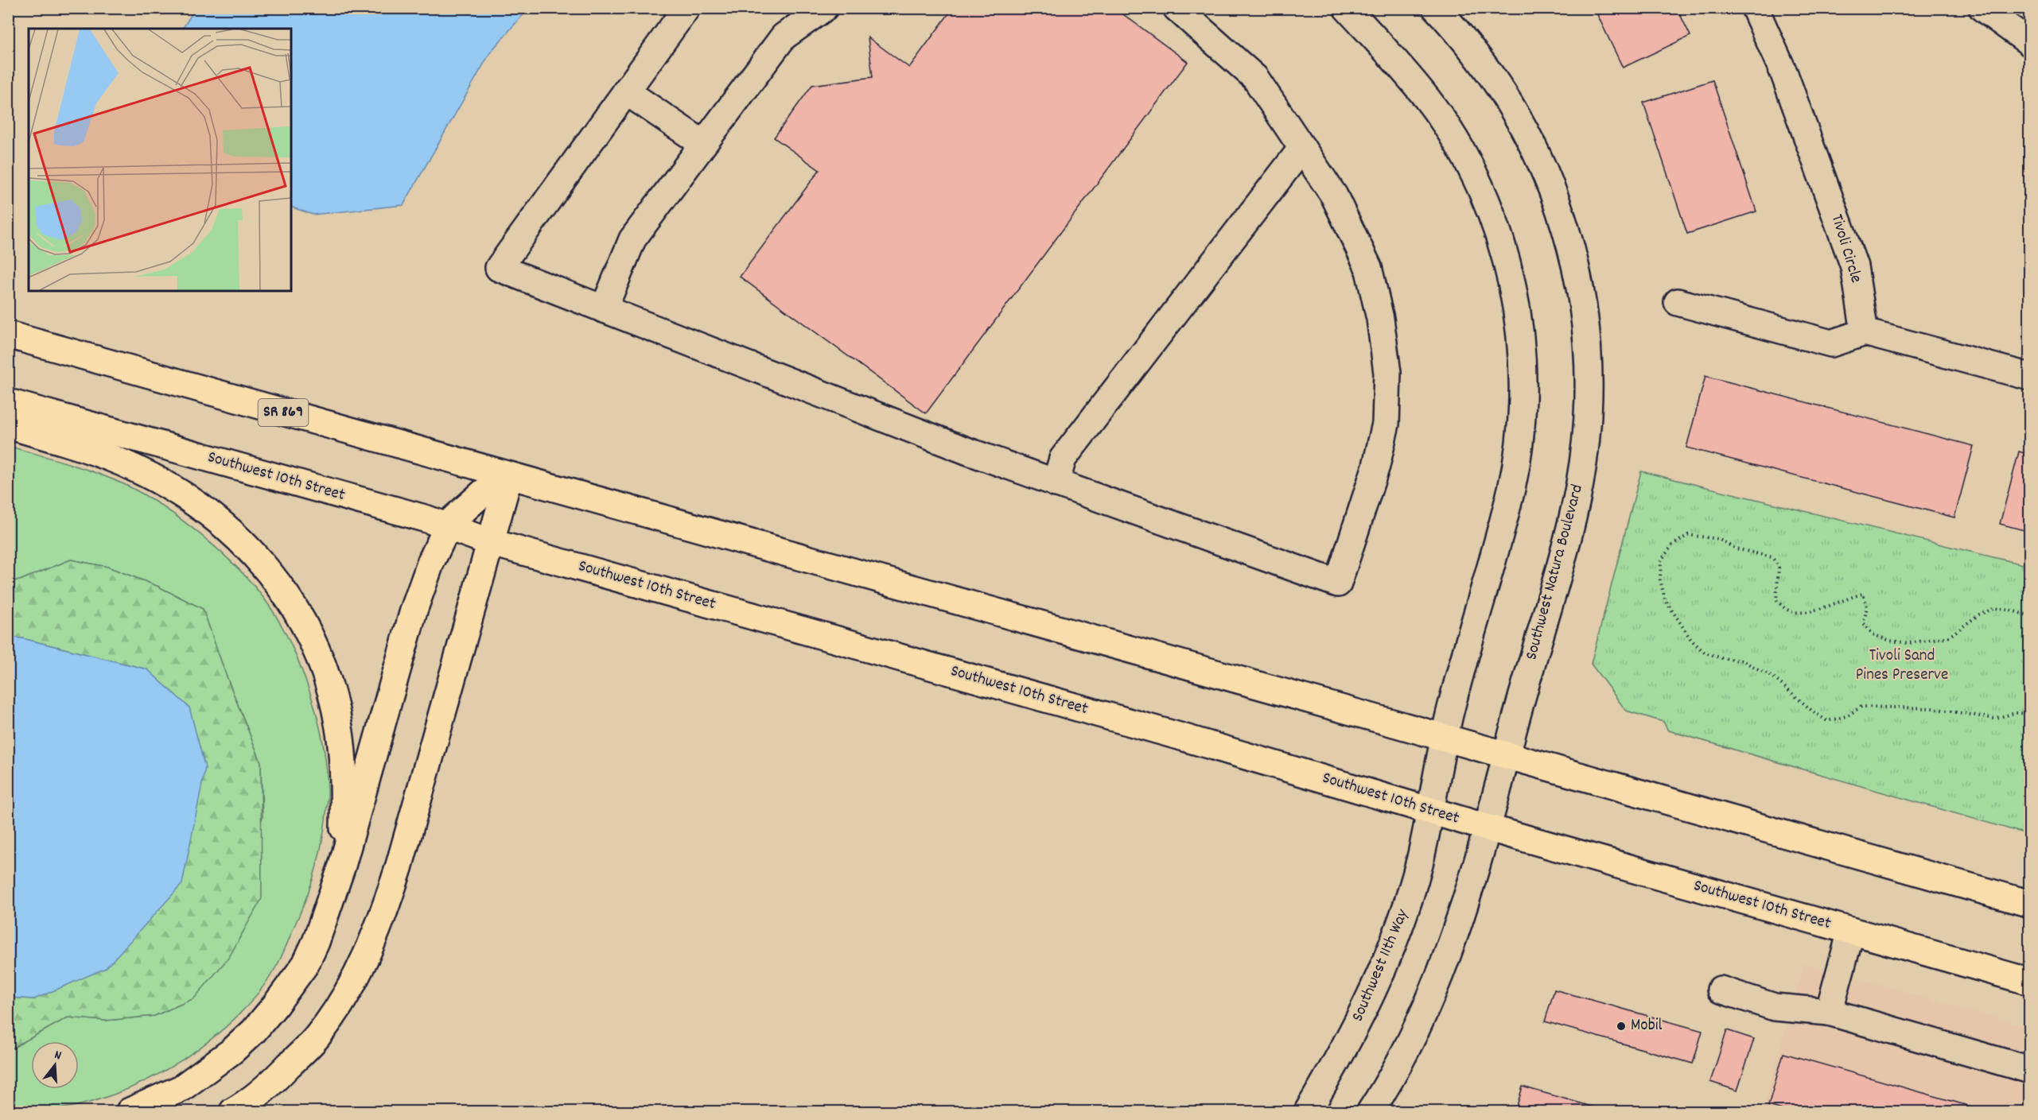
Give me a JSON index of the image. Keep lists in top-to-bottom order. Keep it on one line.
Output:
{"streets":{"main road":["SR 869","Southwest 10th Street"],"street":["Tivoli Circle","Southwest Natura Boulevard","Southwest 11th Way"]},"crossings":[["Southwest 10th Street","Southwest Natura Boulevard"],["Southwest 10th Street","Southwest 11th Way"]],"parks":["Tivoli Sand Pines Preserve"],"places":["Mobil"],"north":"top"}
